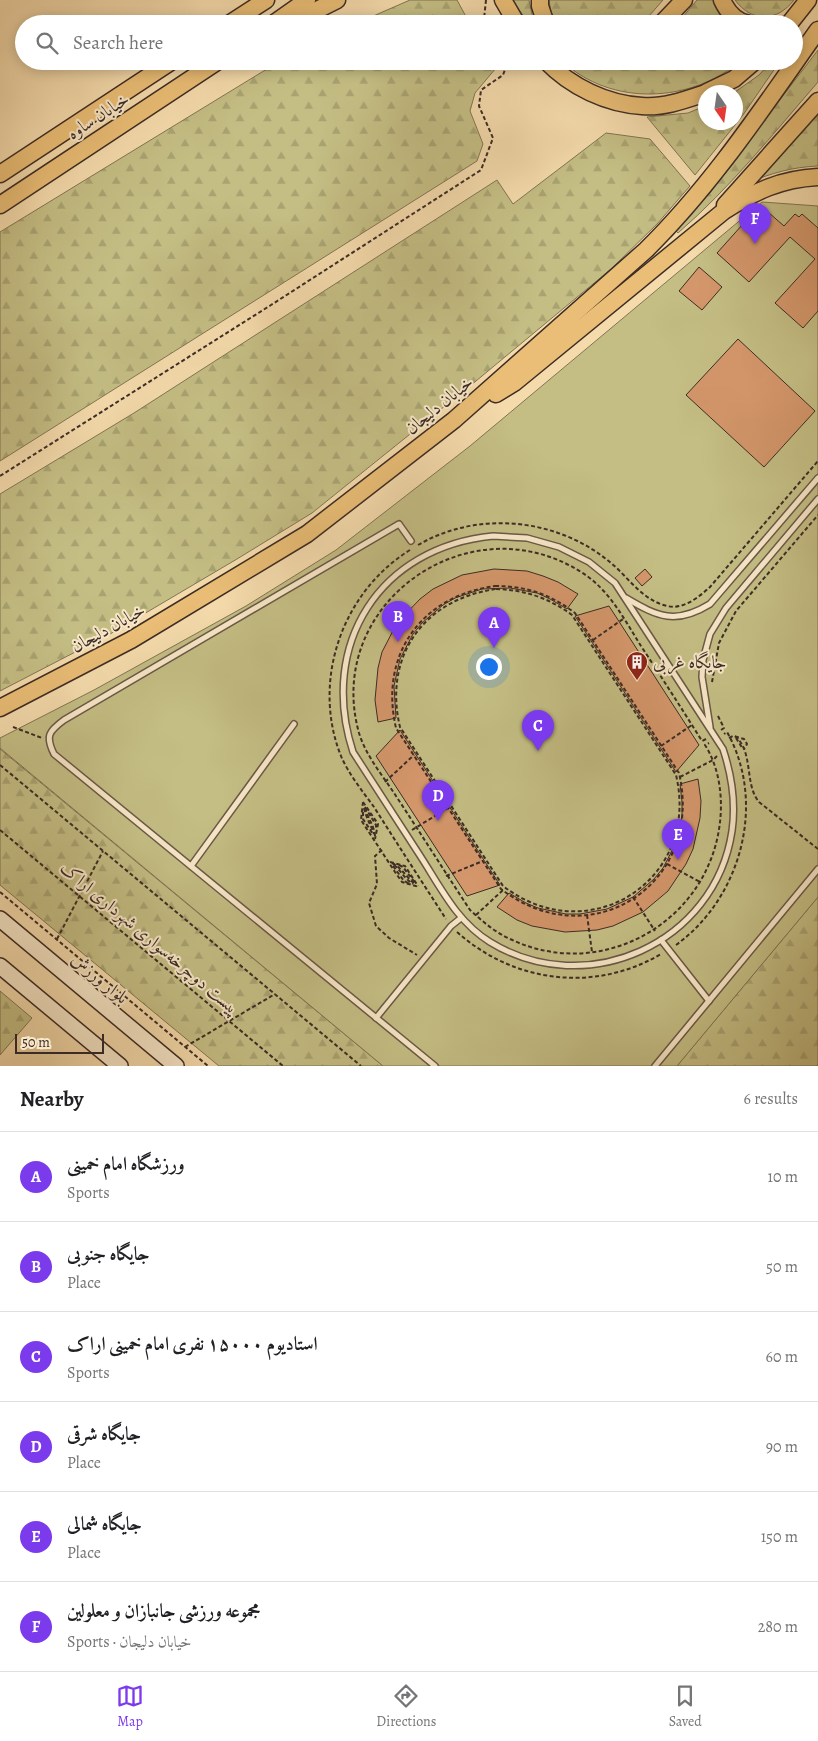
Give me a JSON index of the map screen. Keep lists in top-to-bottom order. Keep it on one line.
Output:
{"streets":{"main road":["خیابان ساوه","خیابان دلیجان","بلوار ورزش"],"path":["پیست دوچرخه‌سواری شهرداری اراک"]},"places":{"building":["جایگاه غربی"]},"scale_bar":"50 m","north":"bottom","page":{"search":"Search here","pins":["F","B","A","C","D","E"],"scale":"50 m","heading":["Nearby","6 results"],"list":[{"mark":"A","name":"ورزشگاه امام خمینی","note":"Sports","value":"10 m"},{"mark":"B","name":"جایگاه جنوبی","note":"Place","value":"50 m"},{"mark":"C","name":"استادیوم ۱۵۰۰۰ نفری امام خمینی اراک","note":"Sports","value":"60 m"},{"mark":"D","name":"جایگاه شرقی","note":"Place","value":"90 m"},{"mark":"E","name":"جایگاه شمالی","note":"Place","value":"150 m"},{"mark":"F","name":"مجموعه ورزشی جانبازان و معلولین","note":"Sports · خیابان دلیجان","value":"280 m"}],"nav":["Map","Directions","Saved"]}}
